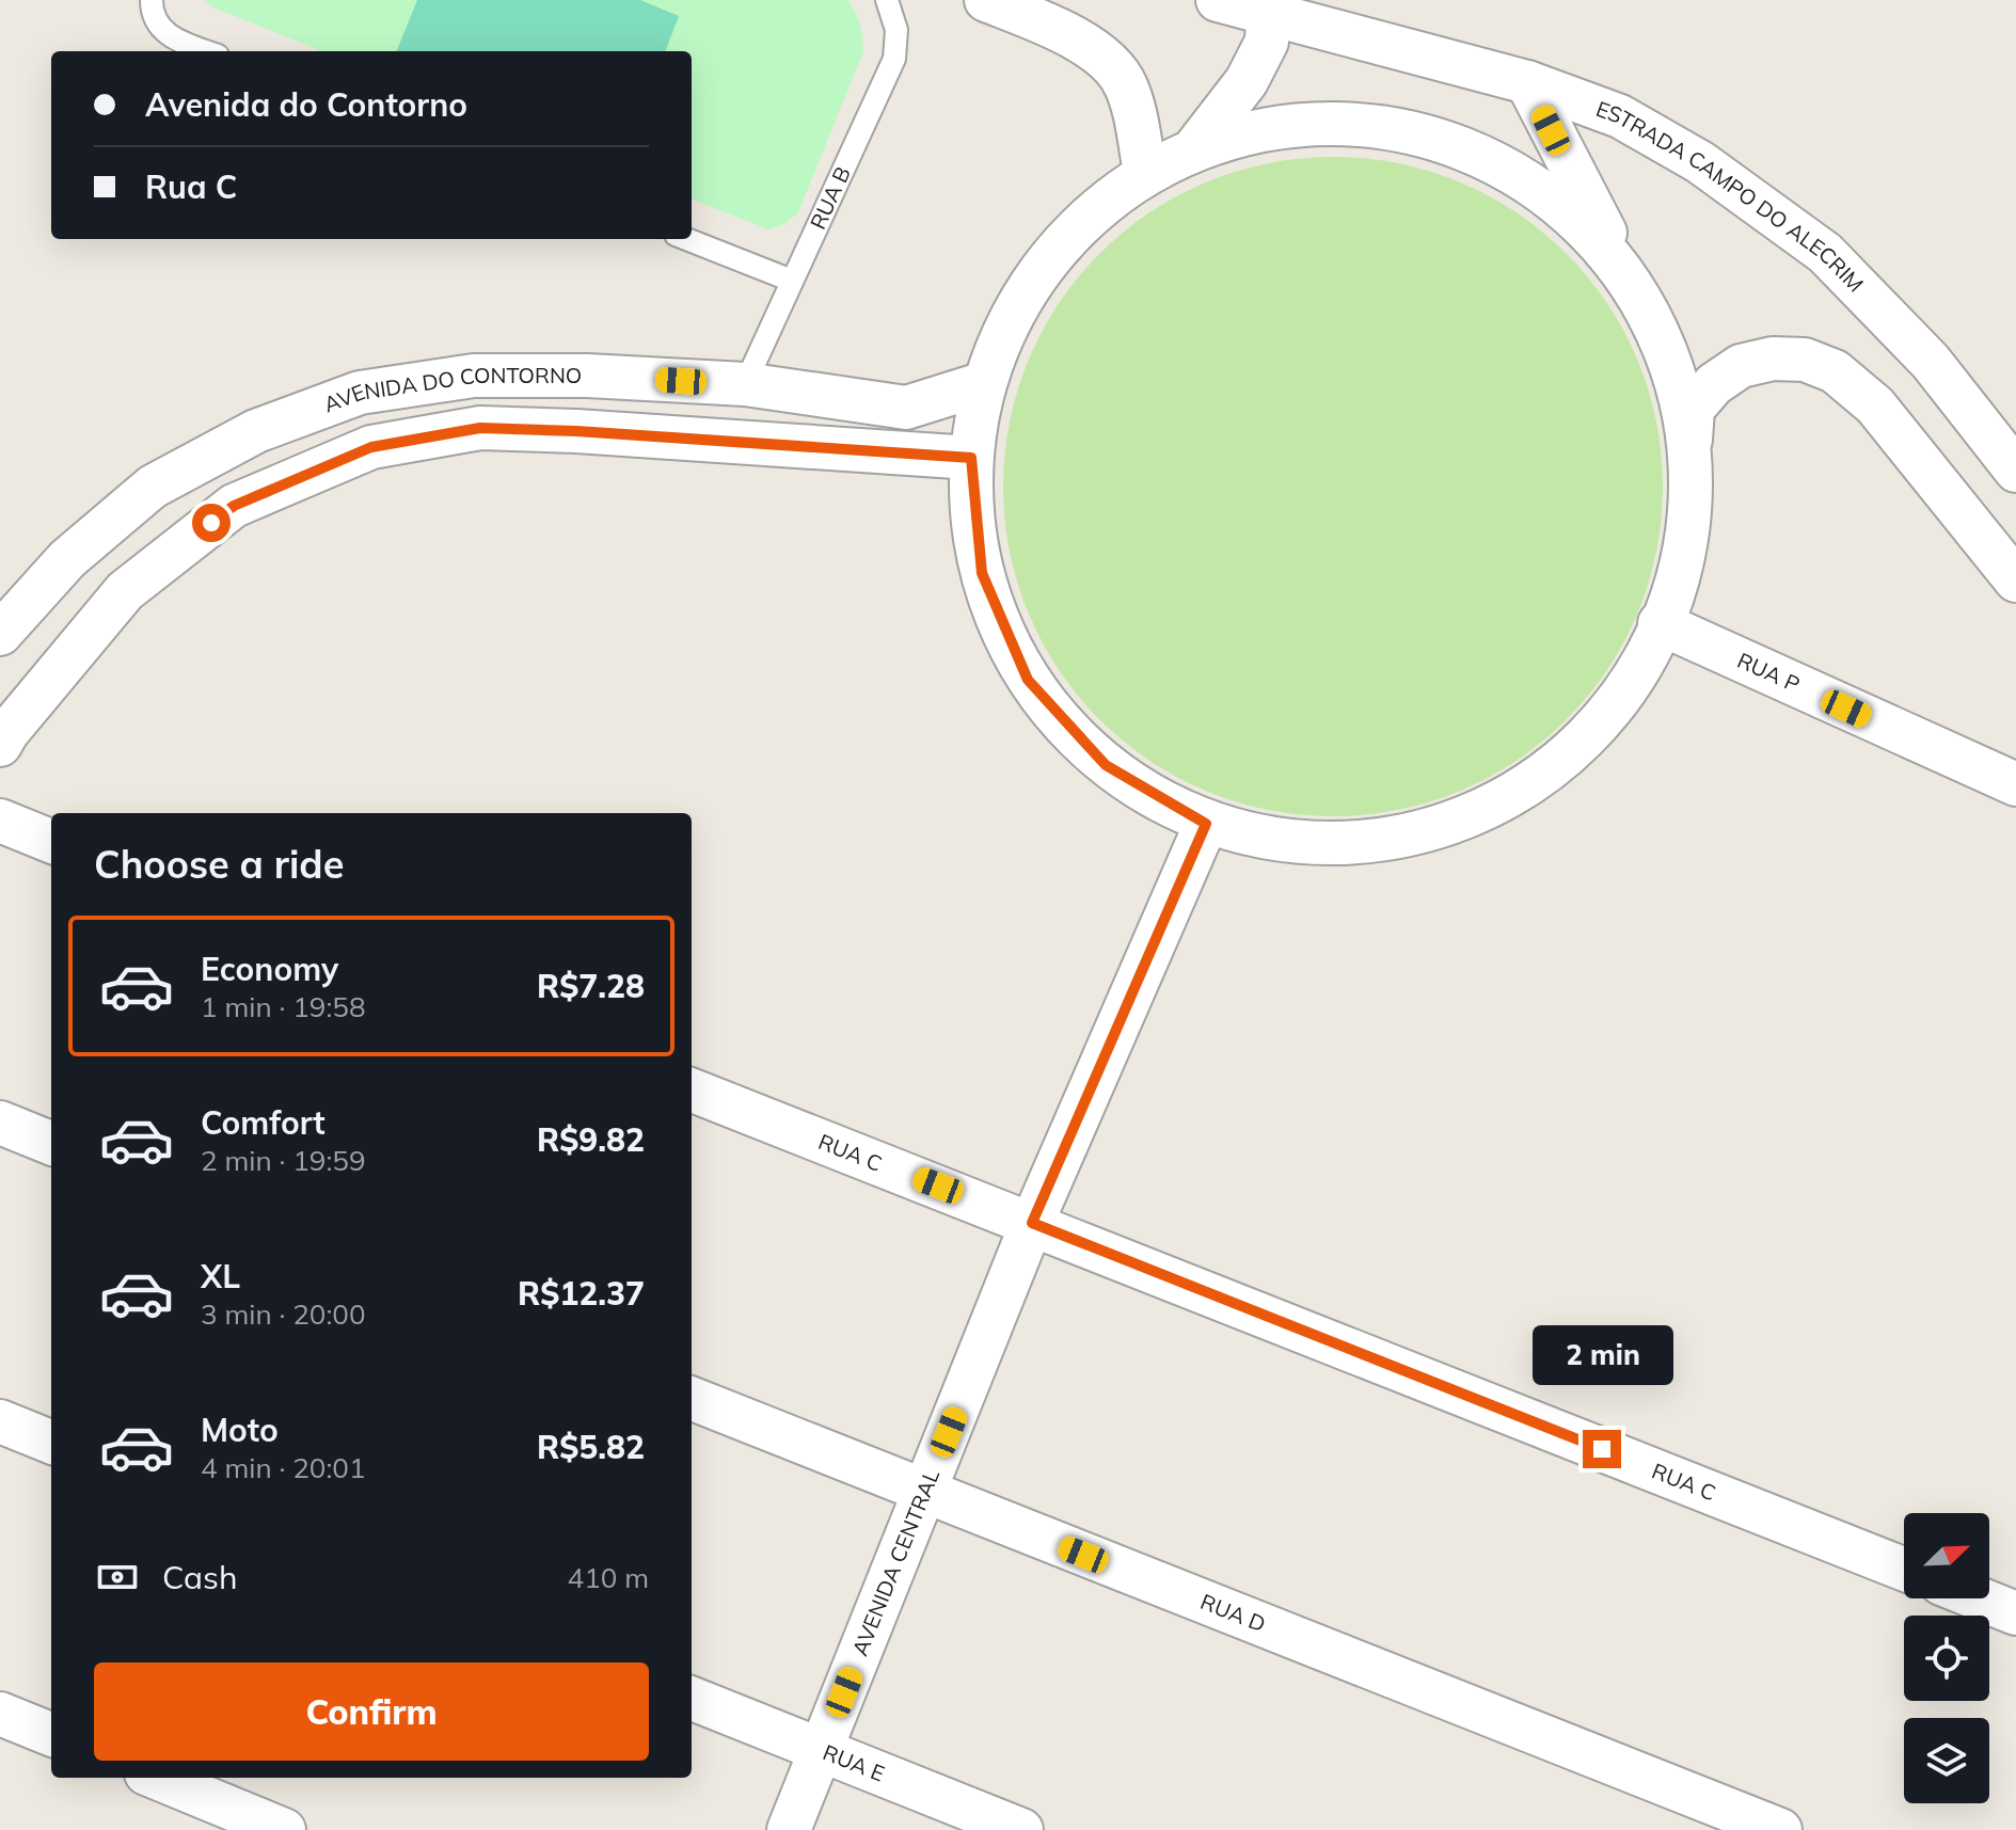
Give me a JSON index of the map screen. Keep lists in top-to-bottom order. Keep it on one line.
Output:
{"streets":{"street":["ESTRADA CAMPO DO ALECRIM","AVENIDA DO CONTORNO","RUA P","RUA C","AVENIDA CENTRAL","RUA D","RUA E"],"lane":["RUA B"]},"crossings":[["RUA B","AVENIDA DO CONTORNO"],["RUA C","AVENIDA CENTRAL"],["AVENIDA CENTRAL","RUA D"],["AVENIDA CENTRAL","RUA E"]],"north":"top right","page":{"banner":["Avenida do Contorno","Rua C"],"heading":"Choose a ride","list":[{"name":"Economy","note":"1 min · 19:58","value":"R$7.28"},{"name":"Comfort","note":"2 min · 19:59","value":"R$9.82"},{"name":"XL","note":"3 min · 20:00","value":"R$12.37"},{"name":"Moto","note":"4 min · 20:01","value":"R$5.82"}],"bubble":"2 min","pay":["Cash","410 m"],"buttons":"Confirm"}}
